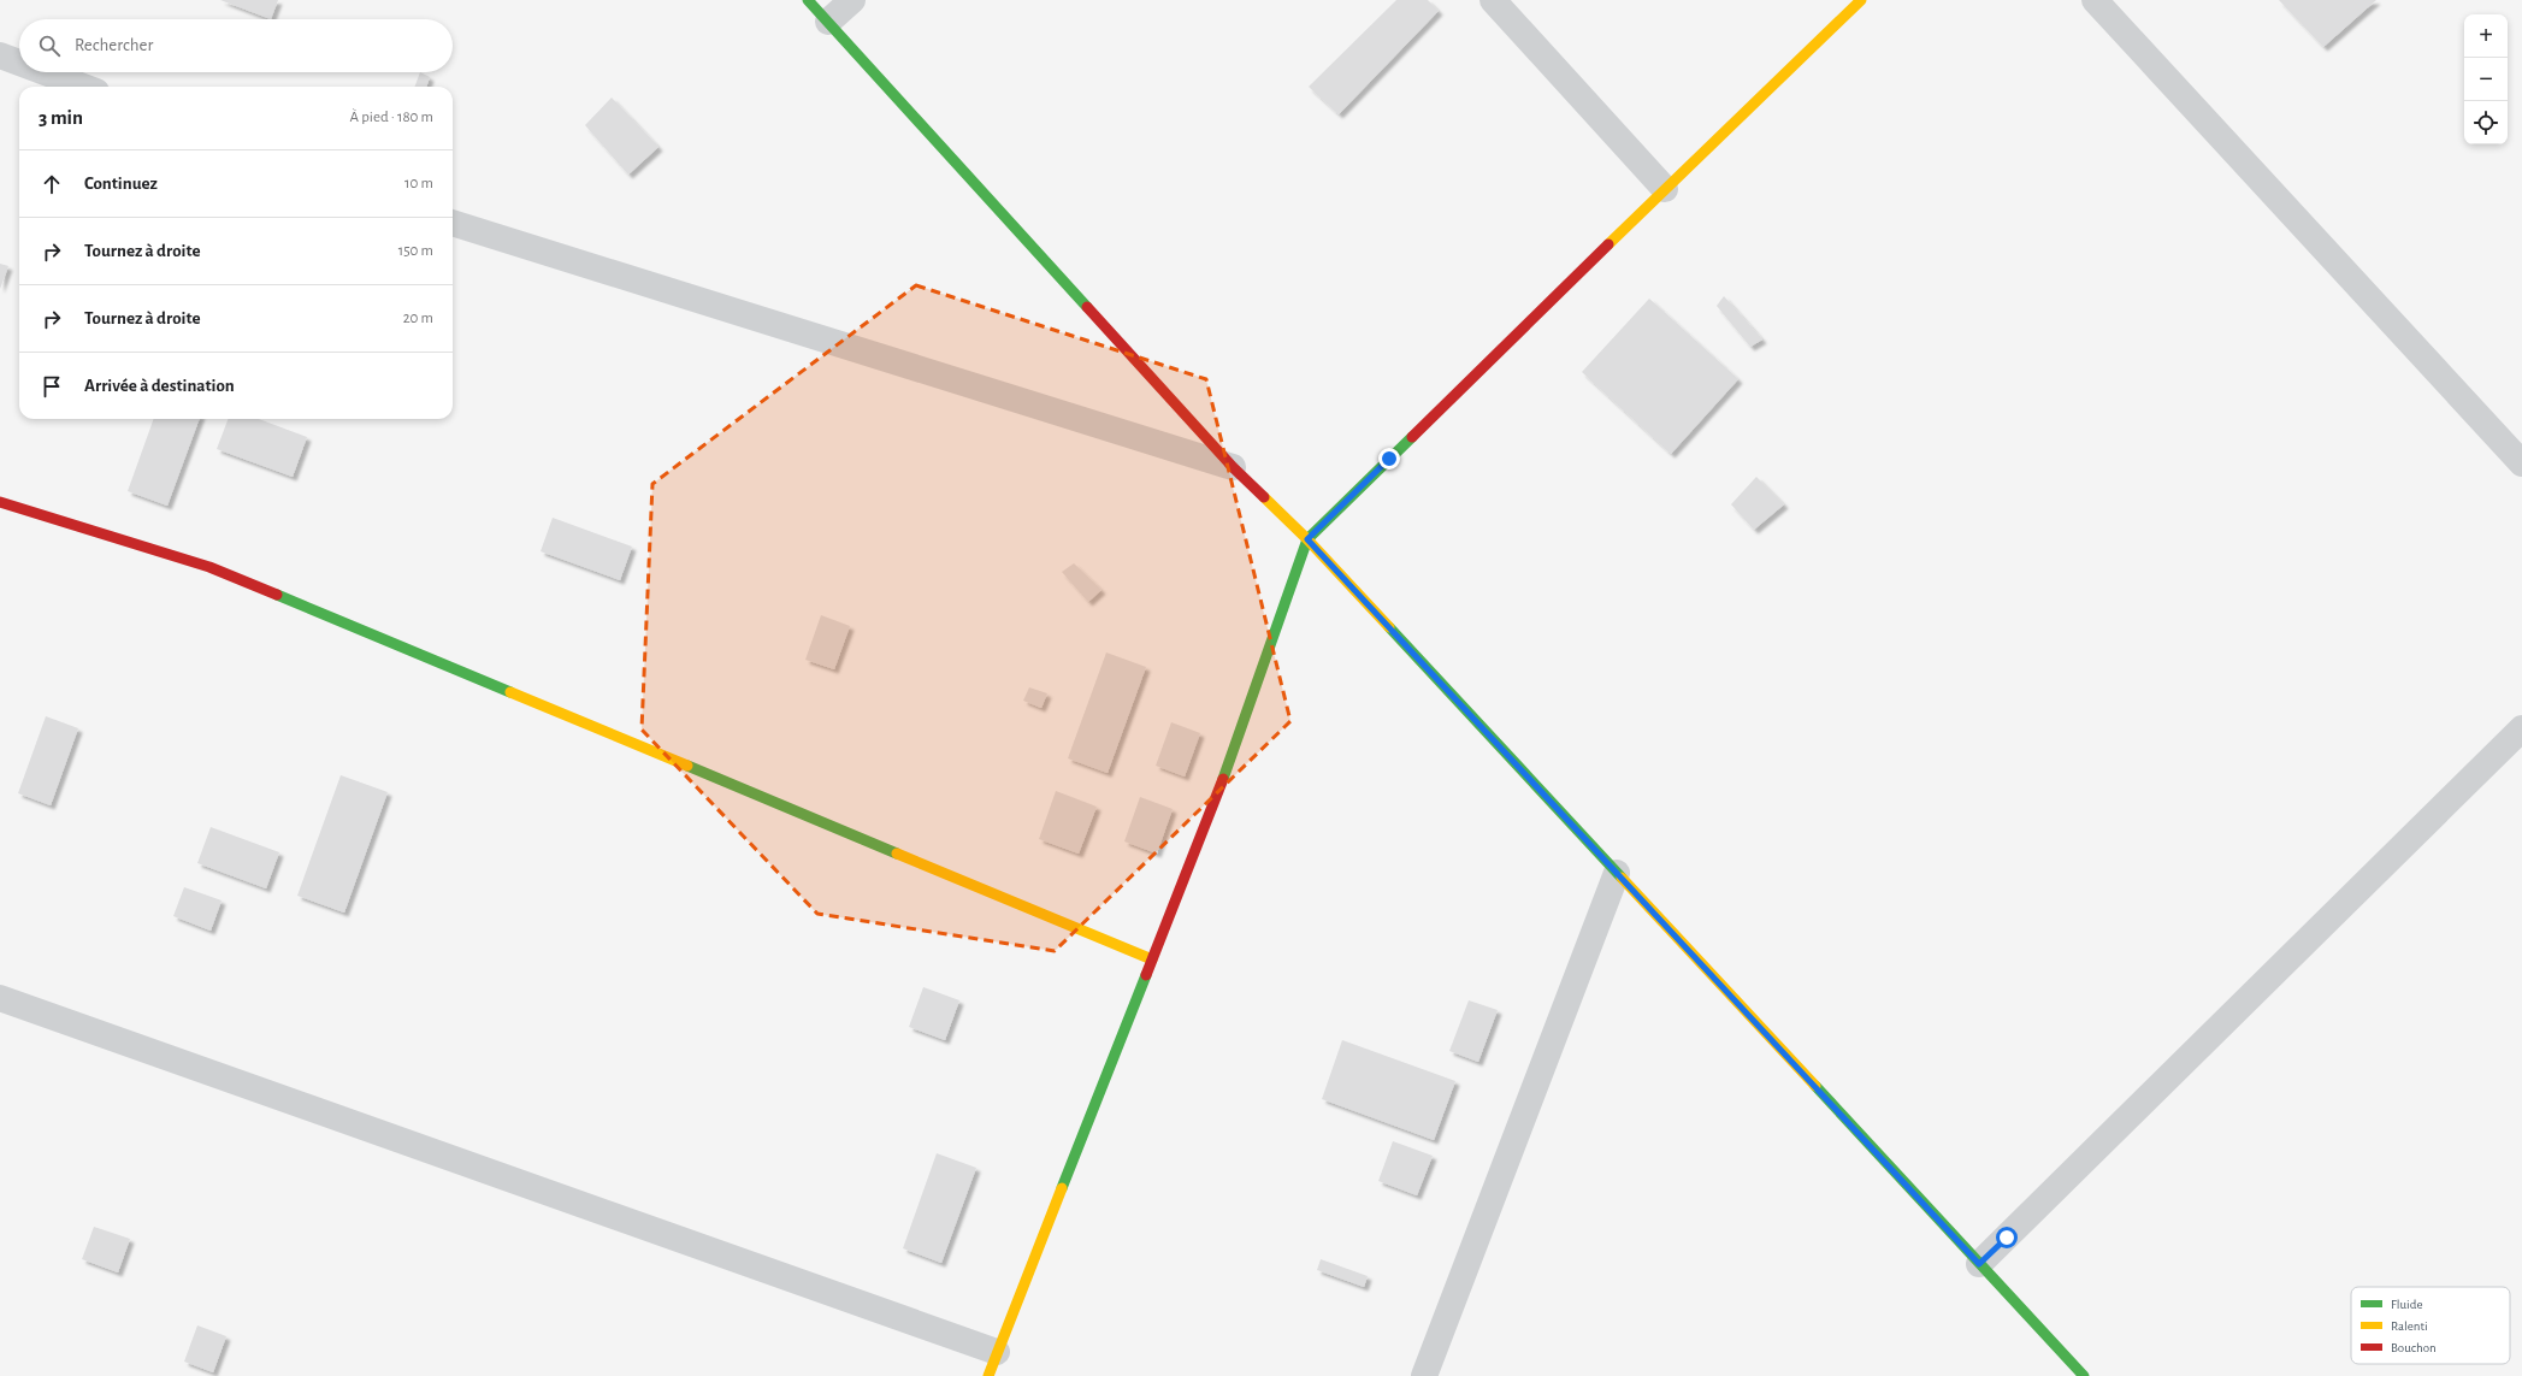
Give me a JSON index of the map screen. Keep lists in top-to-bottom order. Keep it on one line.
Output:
{"legend":["Fluide","Ralenti","Bouchon"],"page":{"map_buttons":["+","−"],"search":"Rechercher","heading":["3 min","À pied · 180 m"],"list":[["Continuez","10 m"],["Tournez à droite","150 m"],["Tournez à droite","20 m"],"Arrivée à destination"]}}
